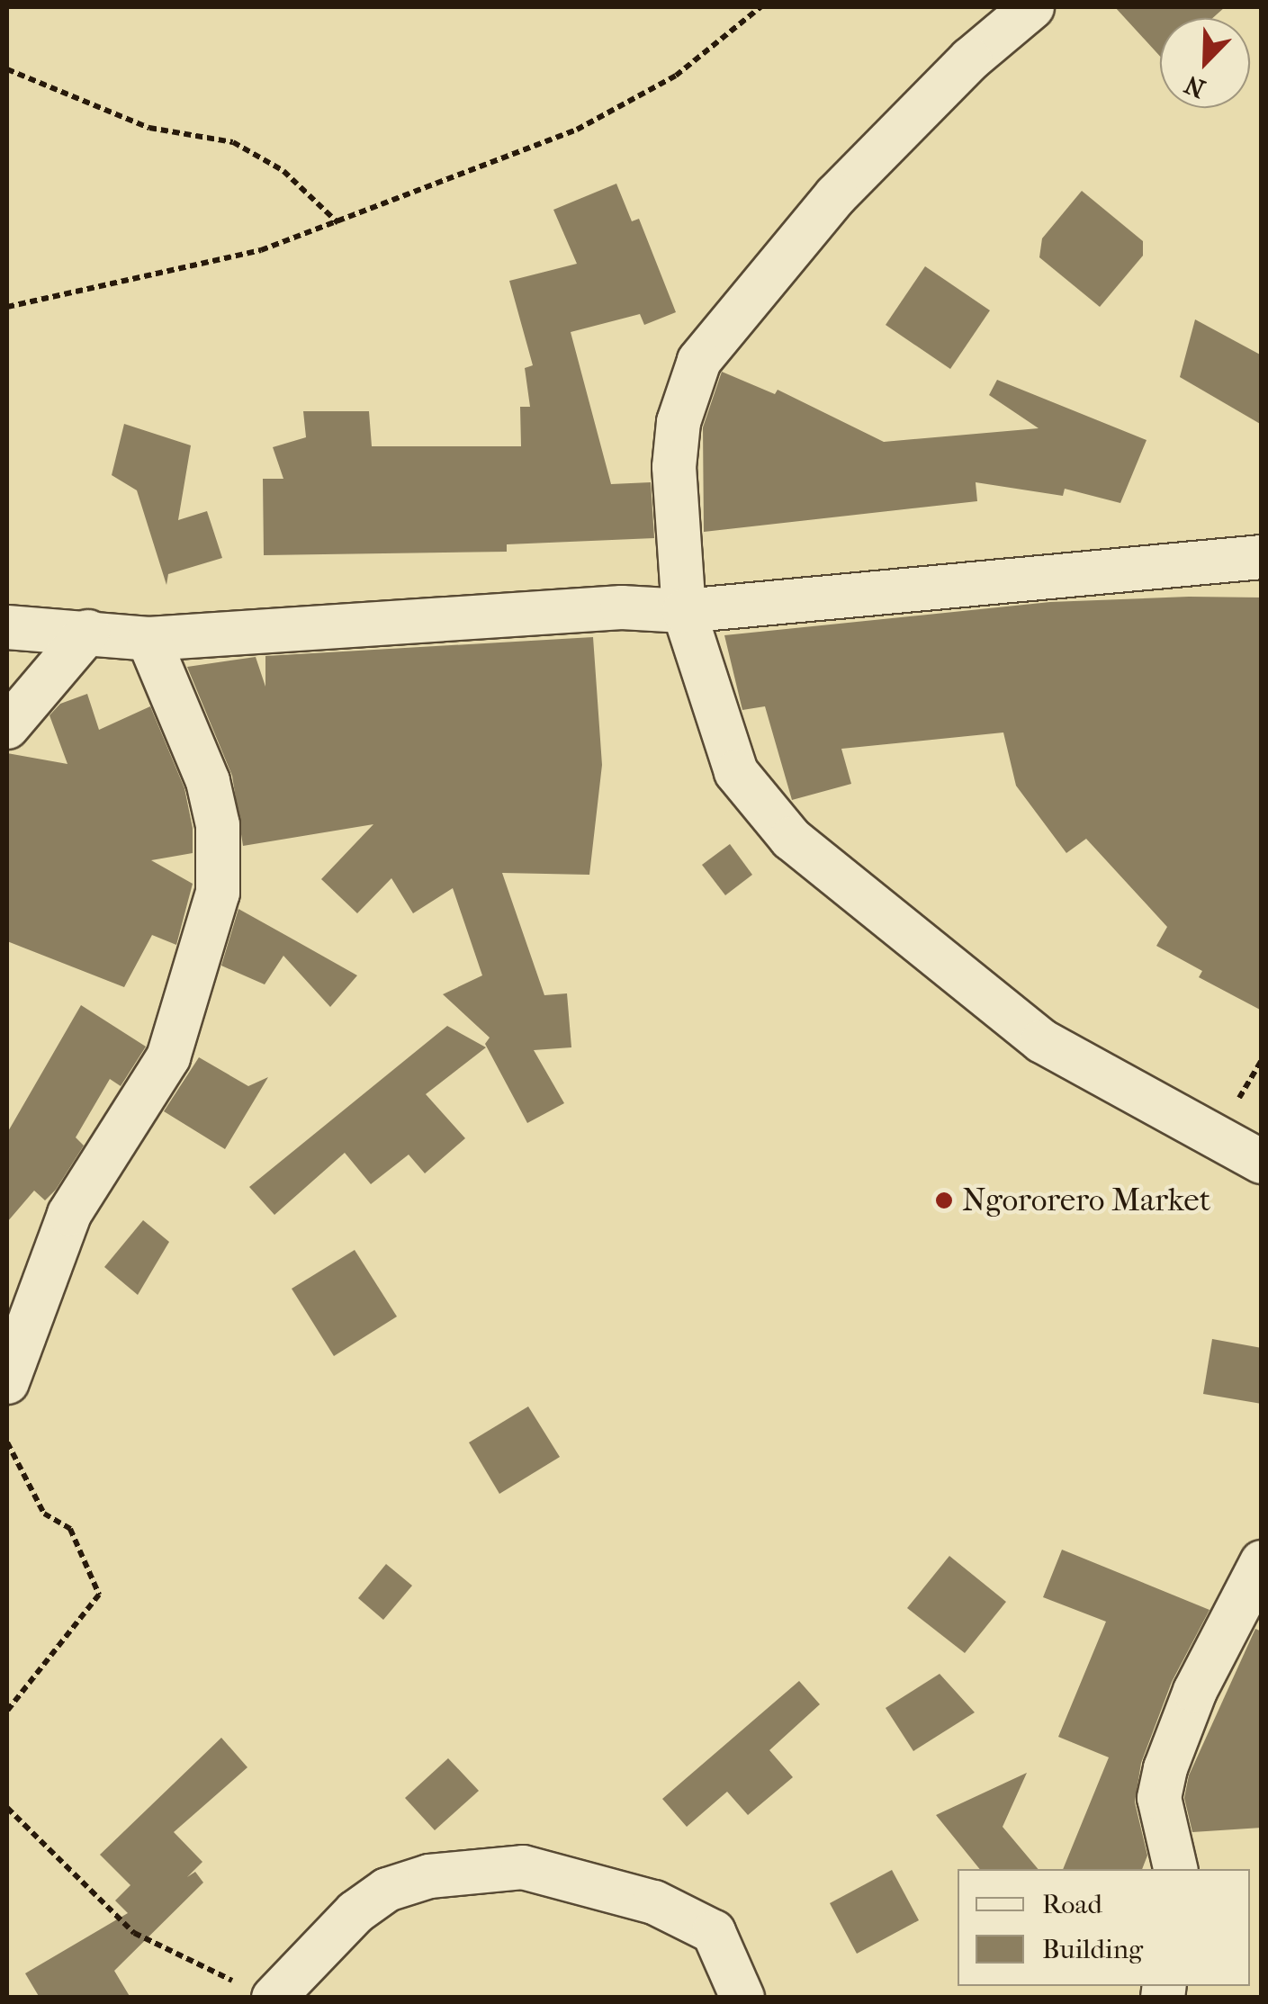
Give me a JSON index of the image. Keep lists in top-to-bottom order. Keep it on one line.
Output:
{"places":["Ngororero Market"],"legend":["Road","Building"],"north":"bottom left"}
